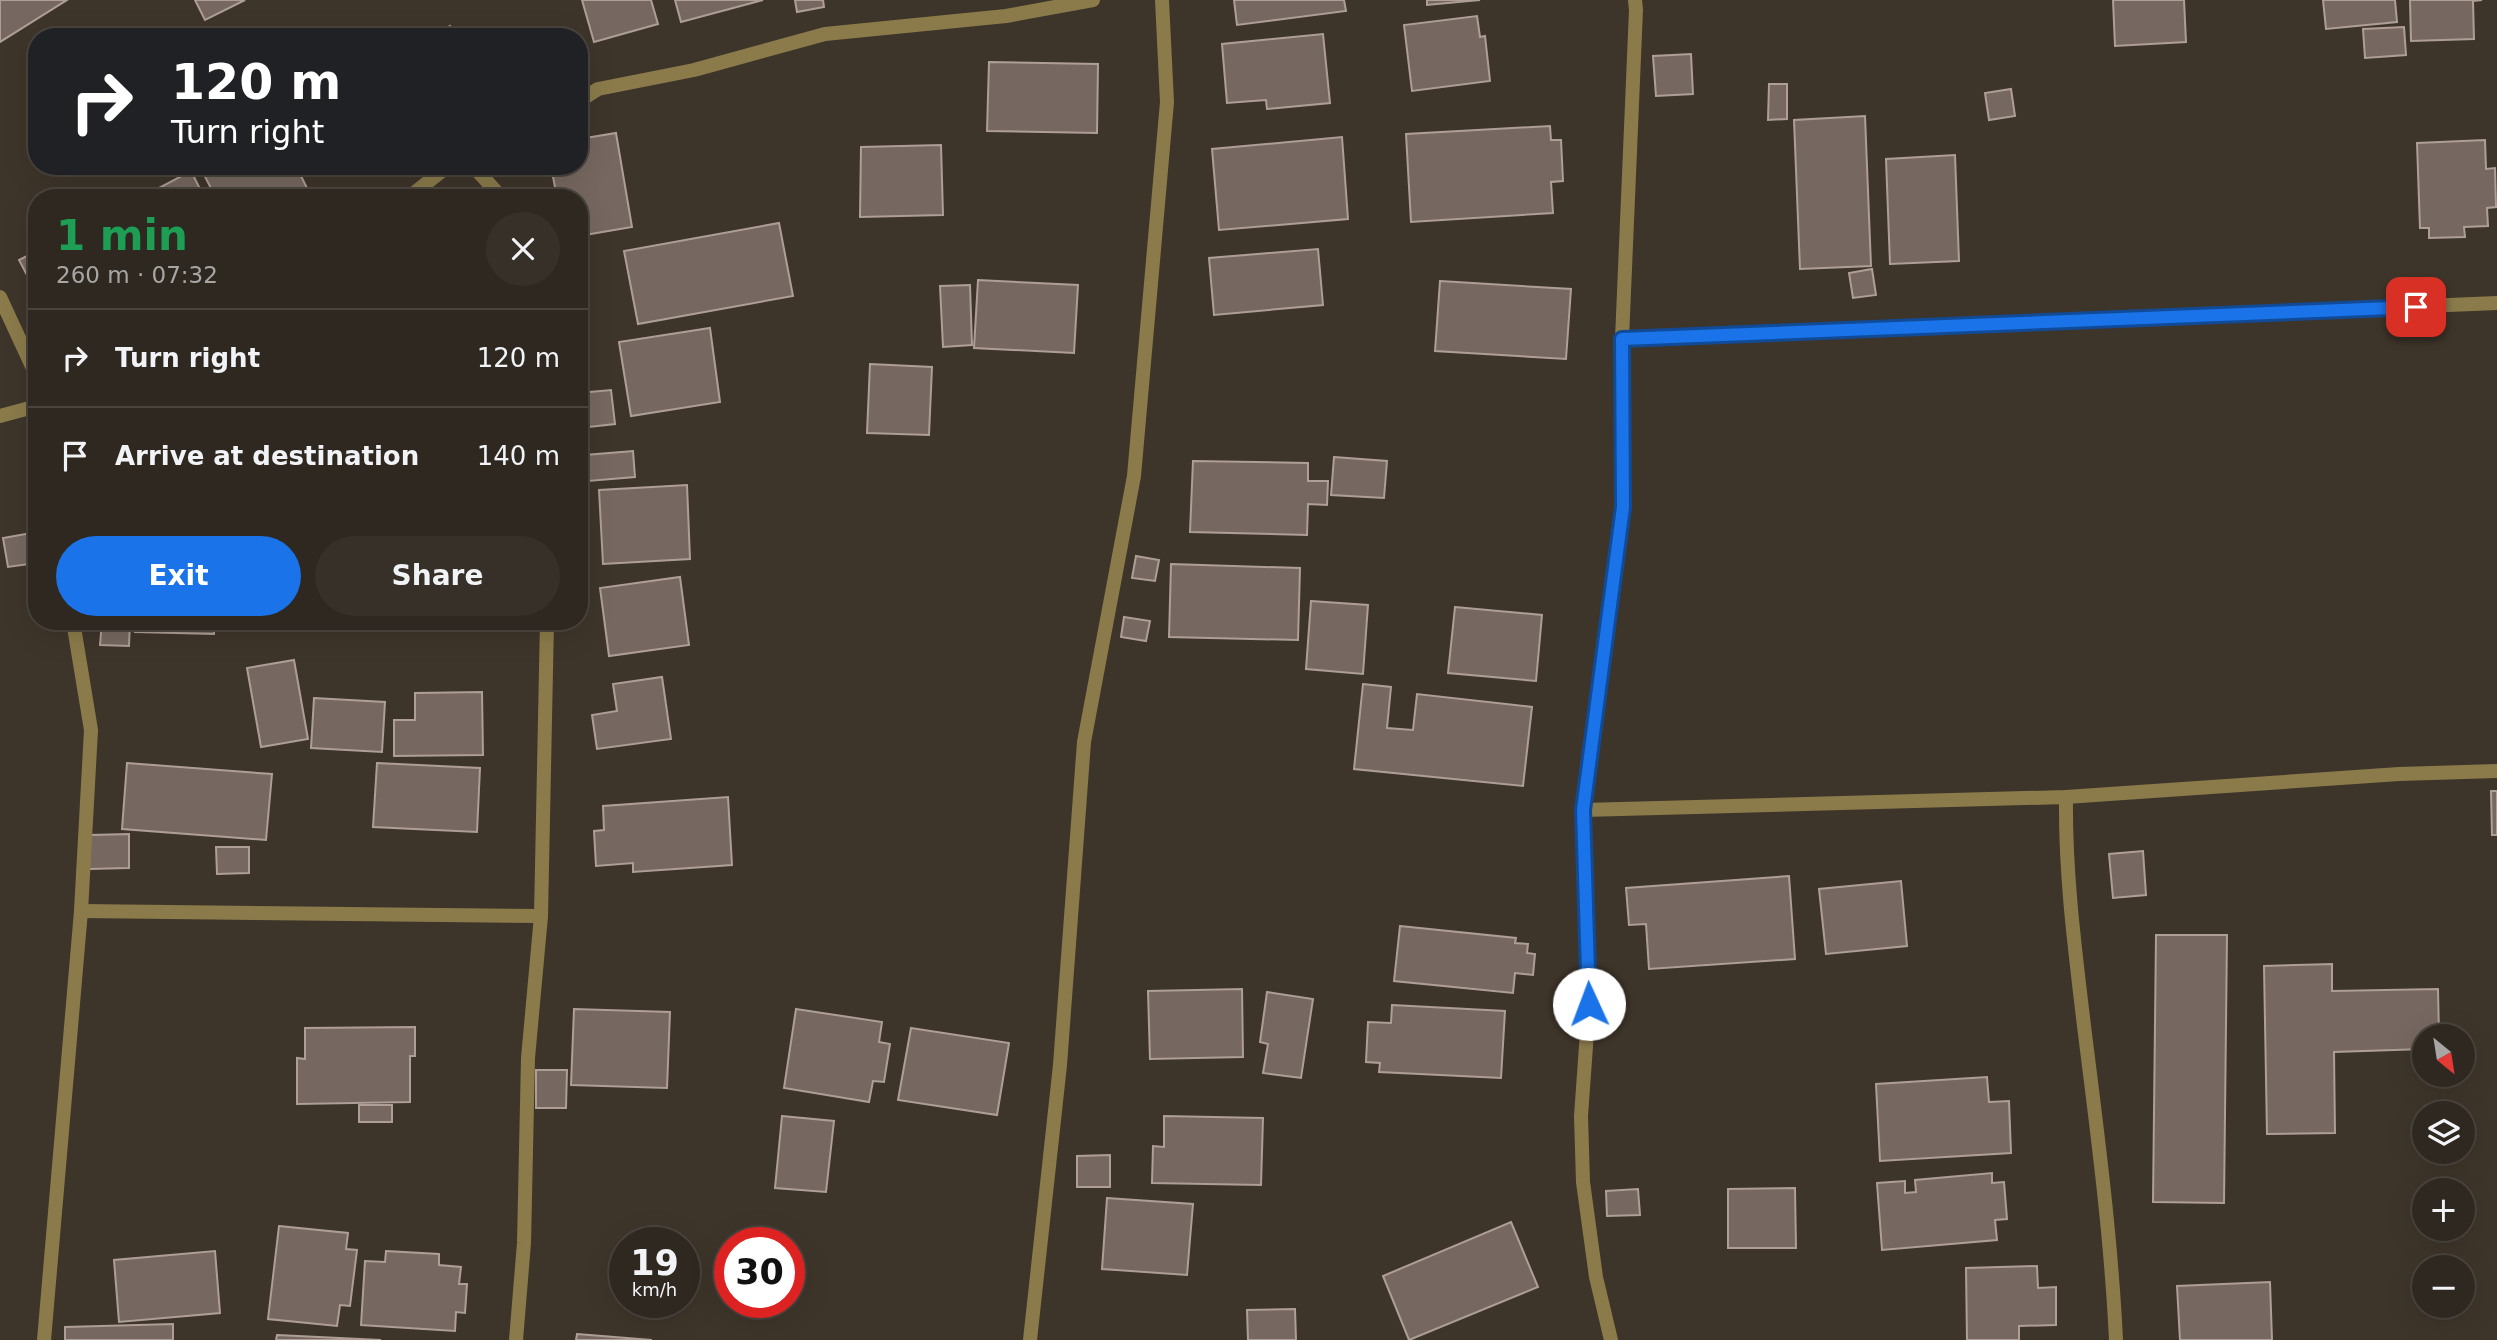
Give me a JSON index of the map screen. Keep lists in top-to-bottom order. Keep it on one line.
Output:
{"north":"bottom right","page":{"turn":["120 m","Turn right"],"heading":["1 min","260 m · 07:32"],"list":[{"name":"Turn right","value":"120 m"},{"name":"Arrive at destination","value":"140 m"}],"buttons":["Exit","Share"],"map_buttons":["+","−"],"speed":"19 km/h","limit":"30"}}
